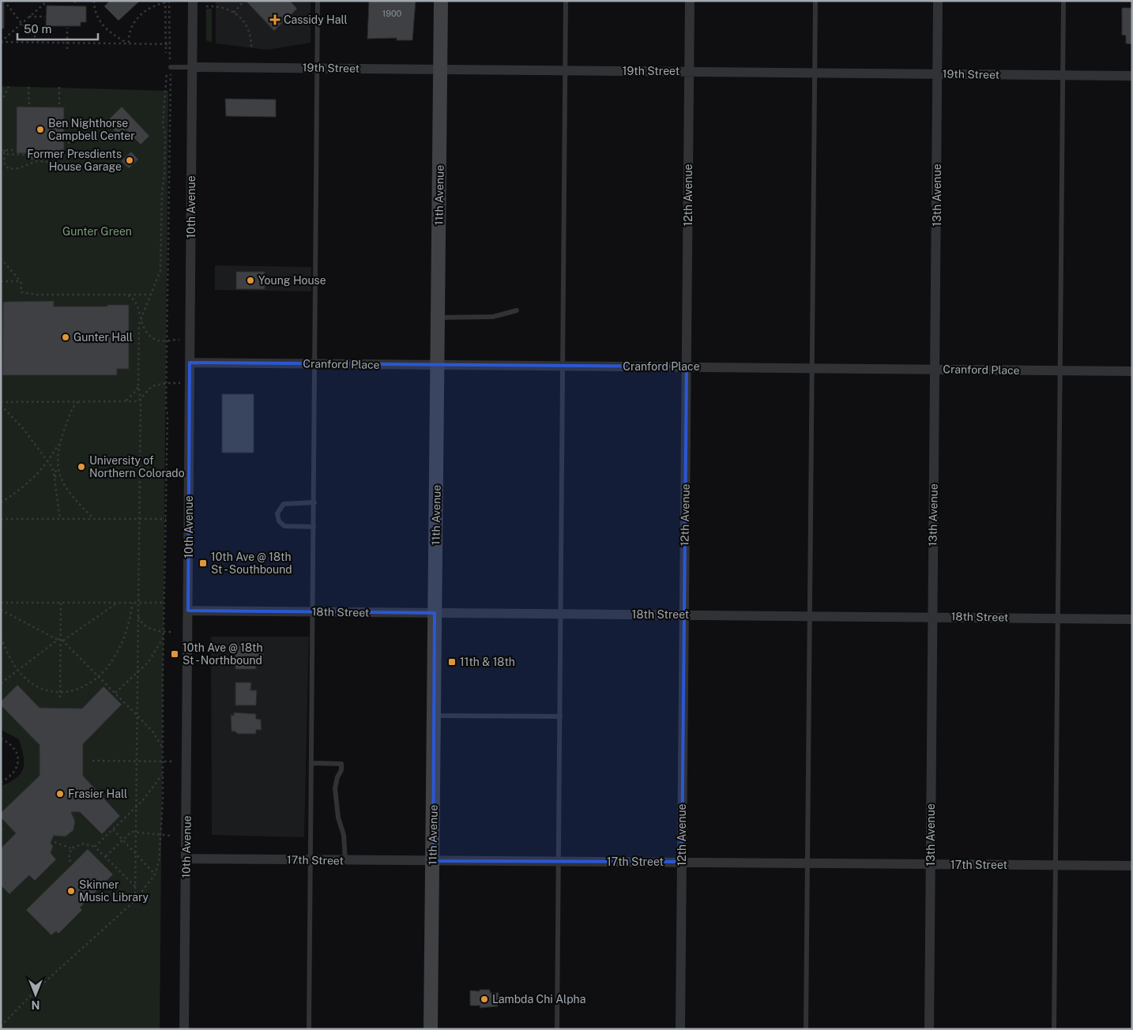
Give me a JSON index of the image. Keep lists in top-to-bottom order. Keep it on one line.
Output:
{"streets":{"main road":["11th Avenue"],"street":["19th Street","12th Avenue","13th Avenue","10th Avenue","Cranford Place","18th Street","17th Street"]},"crossings":[["19th Street","11th Avenue"],["19th Street","12th Avenue"],["19th Street","13th Avenue"],["19th Street","10th Avenue"],["11th Avenue","Cranford Place"],["11th Avenue","18th Street"],["11th Avenue","17th Street"],["12th Avenue","Cranford Place"],["12th Avenue","18th Street"],["12th Avenue","17th Street"],["13th Avenue","Cranford Place"],["13th Avenue","18th Street"],["13th Avenue","17th Street"],["10th Avenue","Cranford Place"],["10th Avenue","18th Street"],["10th Avenue","17th Street"]],"parks":["Gunter Green"],"places":{"health":["Cassidy Hall"],"other":["Ben Nighthorse Campbell Center","Former Presdients House Garage","Young House","Gunter Hall","University of Northern Colorado","Frasier Hall","Skinner Music Library","Lambda Chi Alpha"],"transit":["10th Ave @ 18th St - Southbound","10th Ave @ 18th St - Northbound","11th & 18th"]},"house_numbers":["1900"],"scale_bar":"50 m","north":"bottom"}
